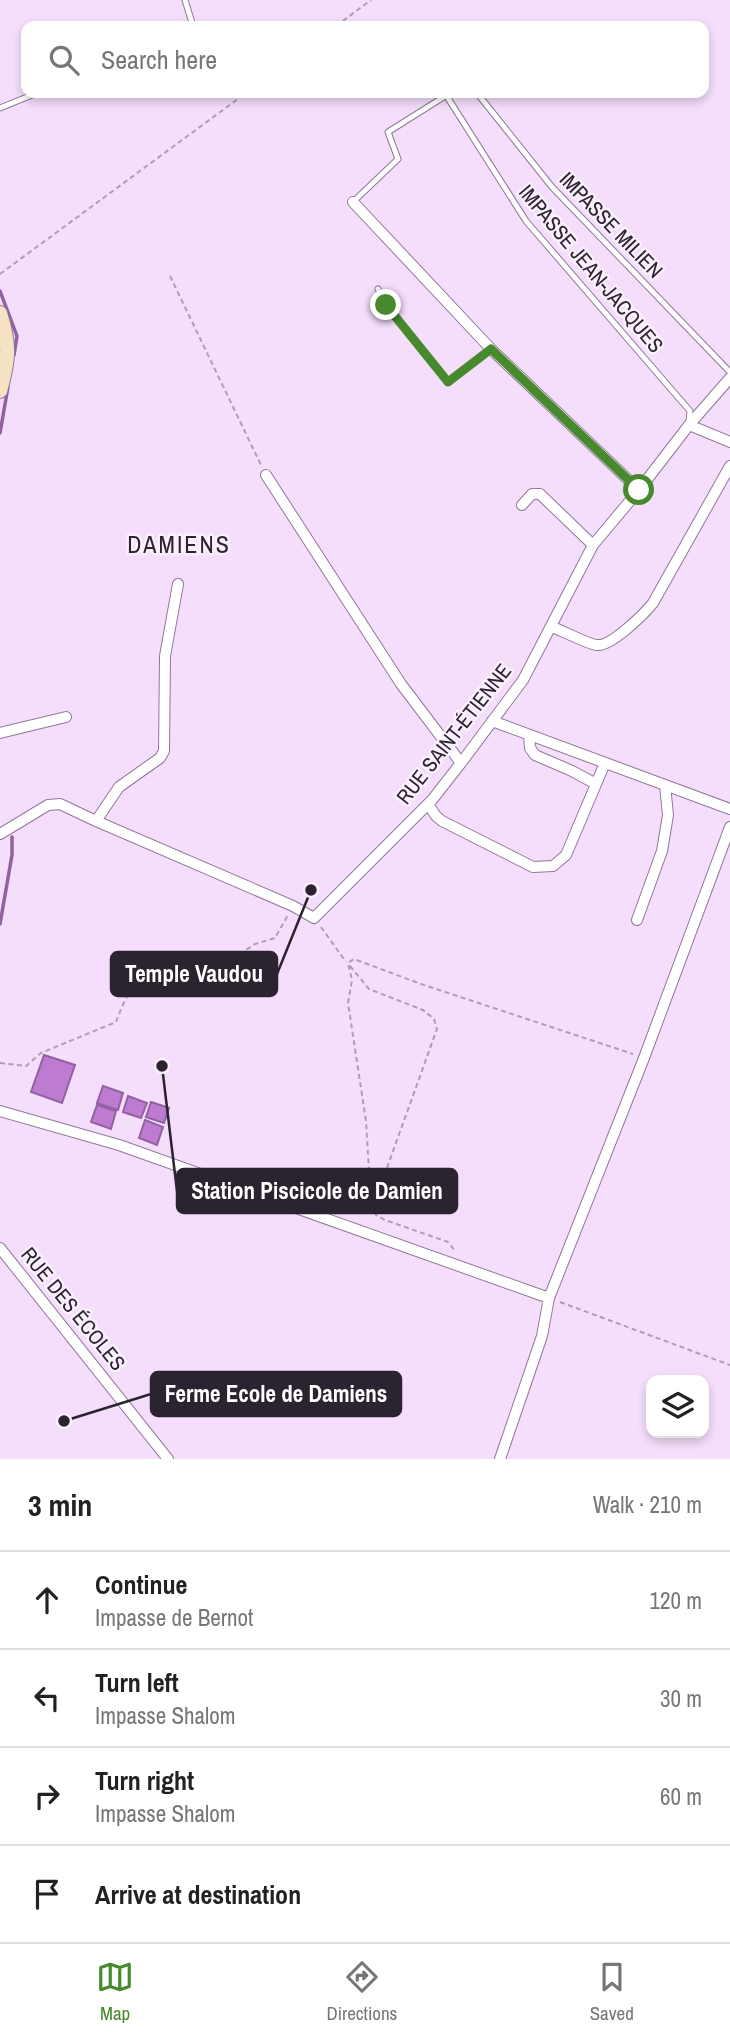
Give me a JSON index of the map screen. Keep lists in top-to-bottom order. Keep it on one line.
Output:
{"streets":{"street":["RUE SAINT-ÉTIENNE","RUE DES ÉCOLES"],"lane":["IMPASSE MILIEN","IMPASSE JEAN-JACQUES"]},"crossings":[["IMPASSE JEAN-JACQUES","RUE SAINT-ÉTIENNE"]],"districts":["DAMIENS"],"places":["Temple Vaudou","Station Piscicole de Damien","Ferme Ecole de Damiens"],"page":{"search":"Search here","heading":["3 min","Walk · 210 m"],"list":[["Continue","Impasse de Bernot","120 m"],["Turn left","Impasse Shalom","30 m"],["Turn right","Impasse Shalom","60 m"],"Arrive at destination"],"nav":["Map","Directions","Saved"]}}
